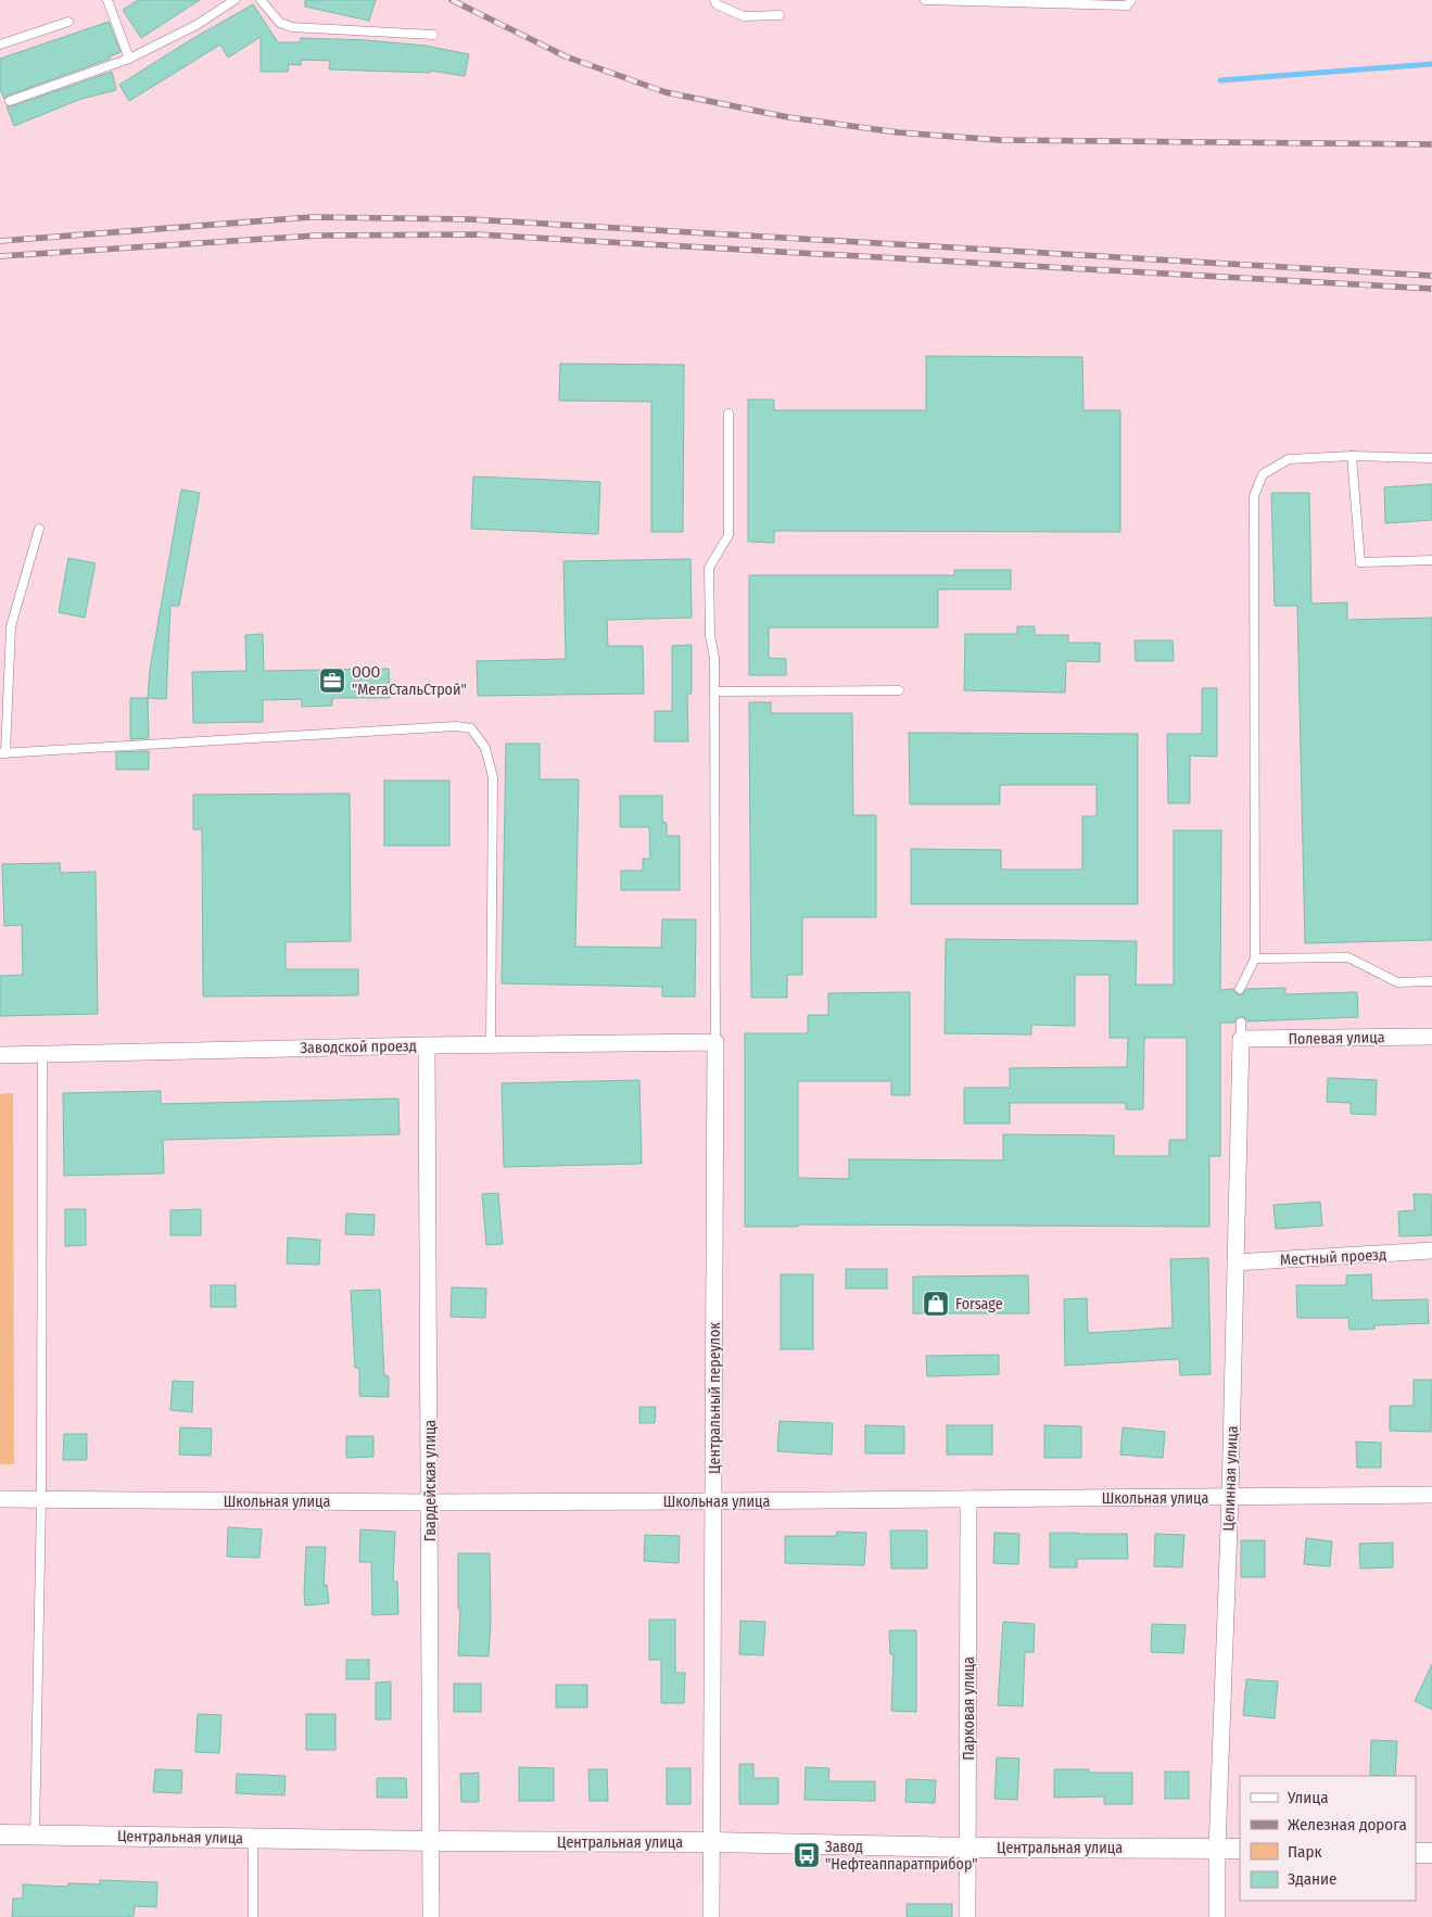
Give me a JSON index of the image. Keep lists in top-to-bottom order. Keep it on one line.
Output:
{"streets":{"street":["Полевая улица","Заводской проезд","Местный проезд","Центральный переулок","Целинная улица","Гвардейская улица","Школьная улица","Парковая улица","Центральная улица"]},"crossings":[["Полевая улица","Целинная улица"],["Заводской проезд","Центральный переулок"],["Заводской проезд","Гвардейская улица"],["Местный проезд","Целинная улица"],["Центральный переулок","Школьная улица"],["Центральный переулок","Центральная улица"],["Целинная улица","Школьная улица"],["Целинная улица","Центральная улица"],["Гвардейская улица","Школьная улица"],["Гвардейская улица","Центральная улица"],["Школьная улица","Парковая улица"],["Парковая улица","Центральная улица"]],"places":{"office":["ООО \"МегаСтальСтрой\""],"shop":["Forsage"],"bus stop":["Завод \"Нефтеаппаратприбор\""]},"legend":["Улица","Железная дорога","Парк","Здание"]}
